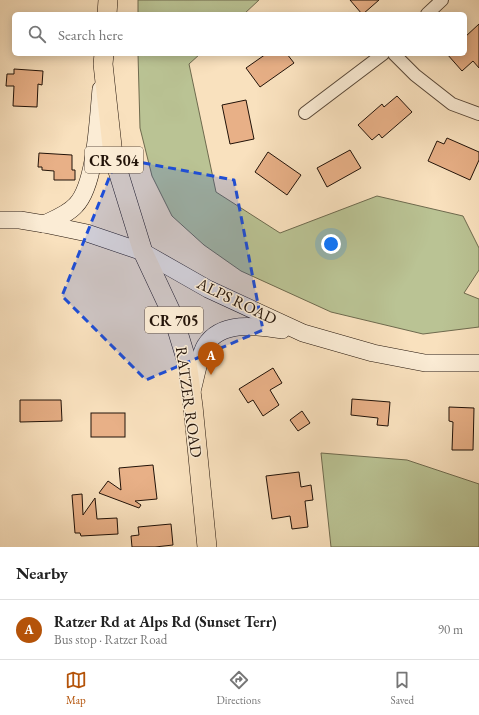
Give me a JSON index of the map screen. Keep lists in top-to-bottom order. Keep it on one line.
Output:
{"streets":{"main road":["CR 504","ALPS ROAD","CR 705","RATZER ROAD"]},"crossings":[["ALPS ROAD","RATZER ROAD"]],"page":{"search":"Search here","pins":"A","heading":"Nearby","list":[{"mark":"A","name":"Ratzer Rd at Alps Rd (Sunset Terr)","note":"Bus stop · Ratzer Road","value":"90 m"}],"nav":["Map","Directions","Saved"]}}
